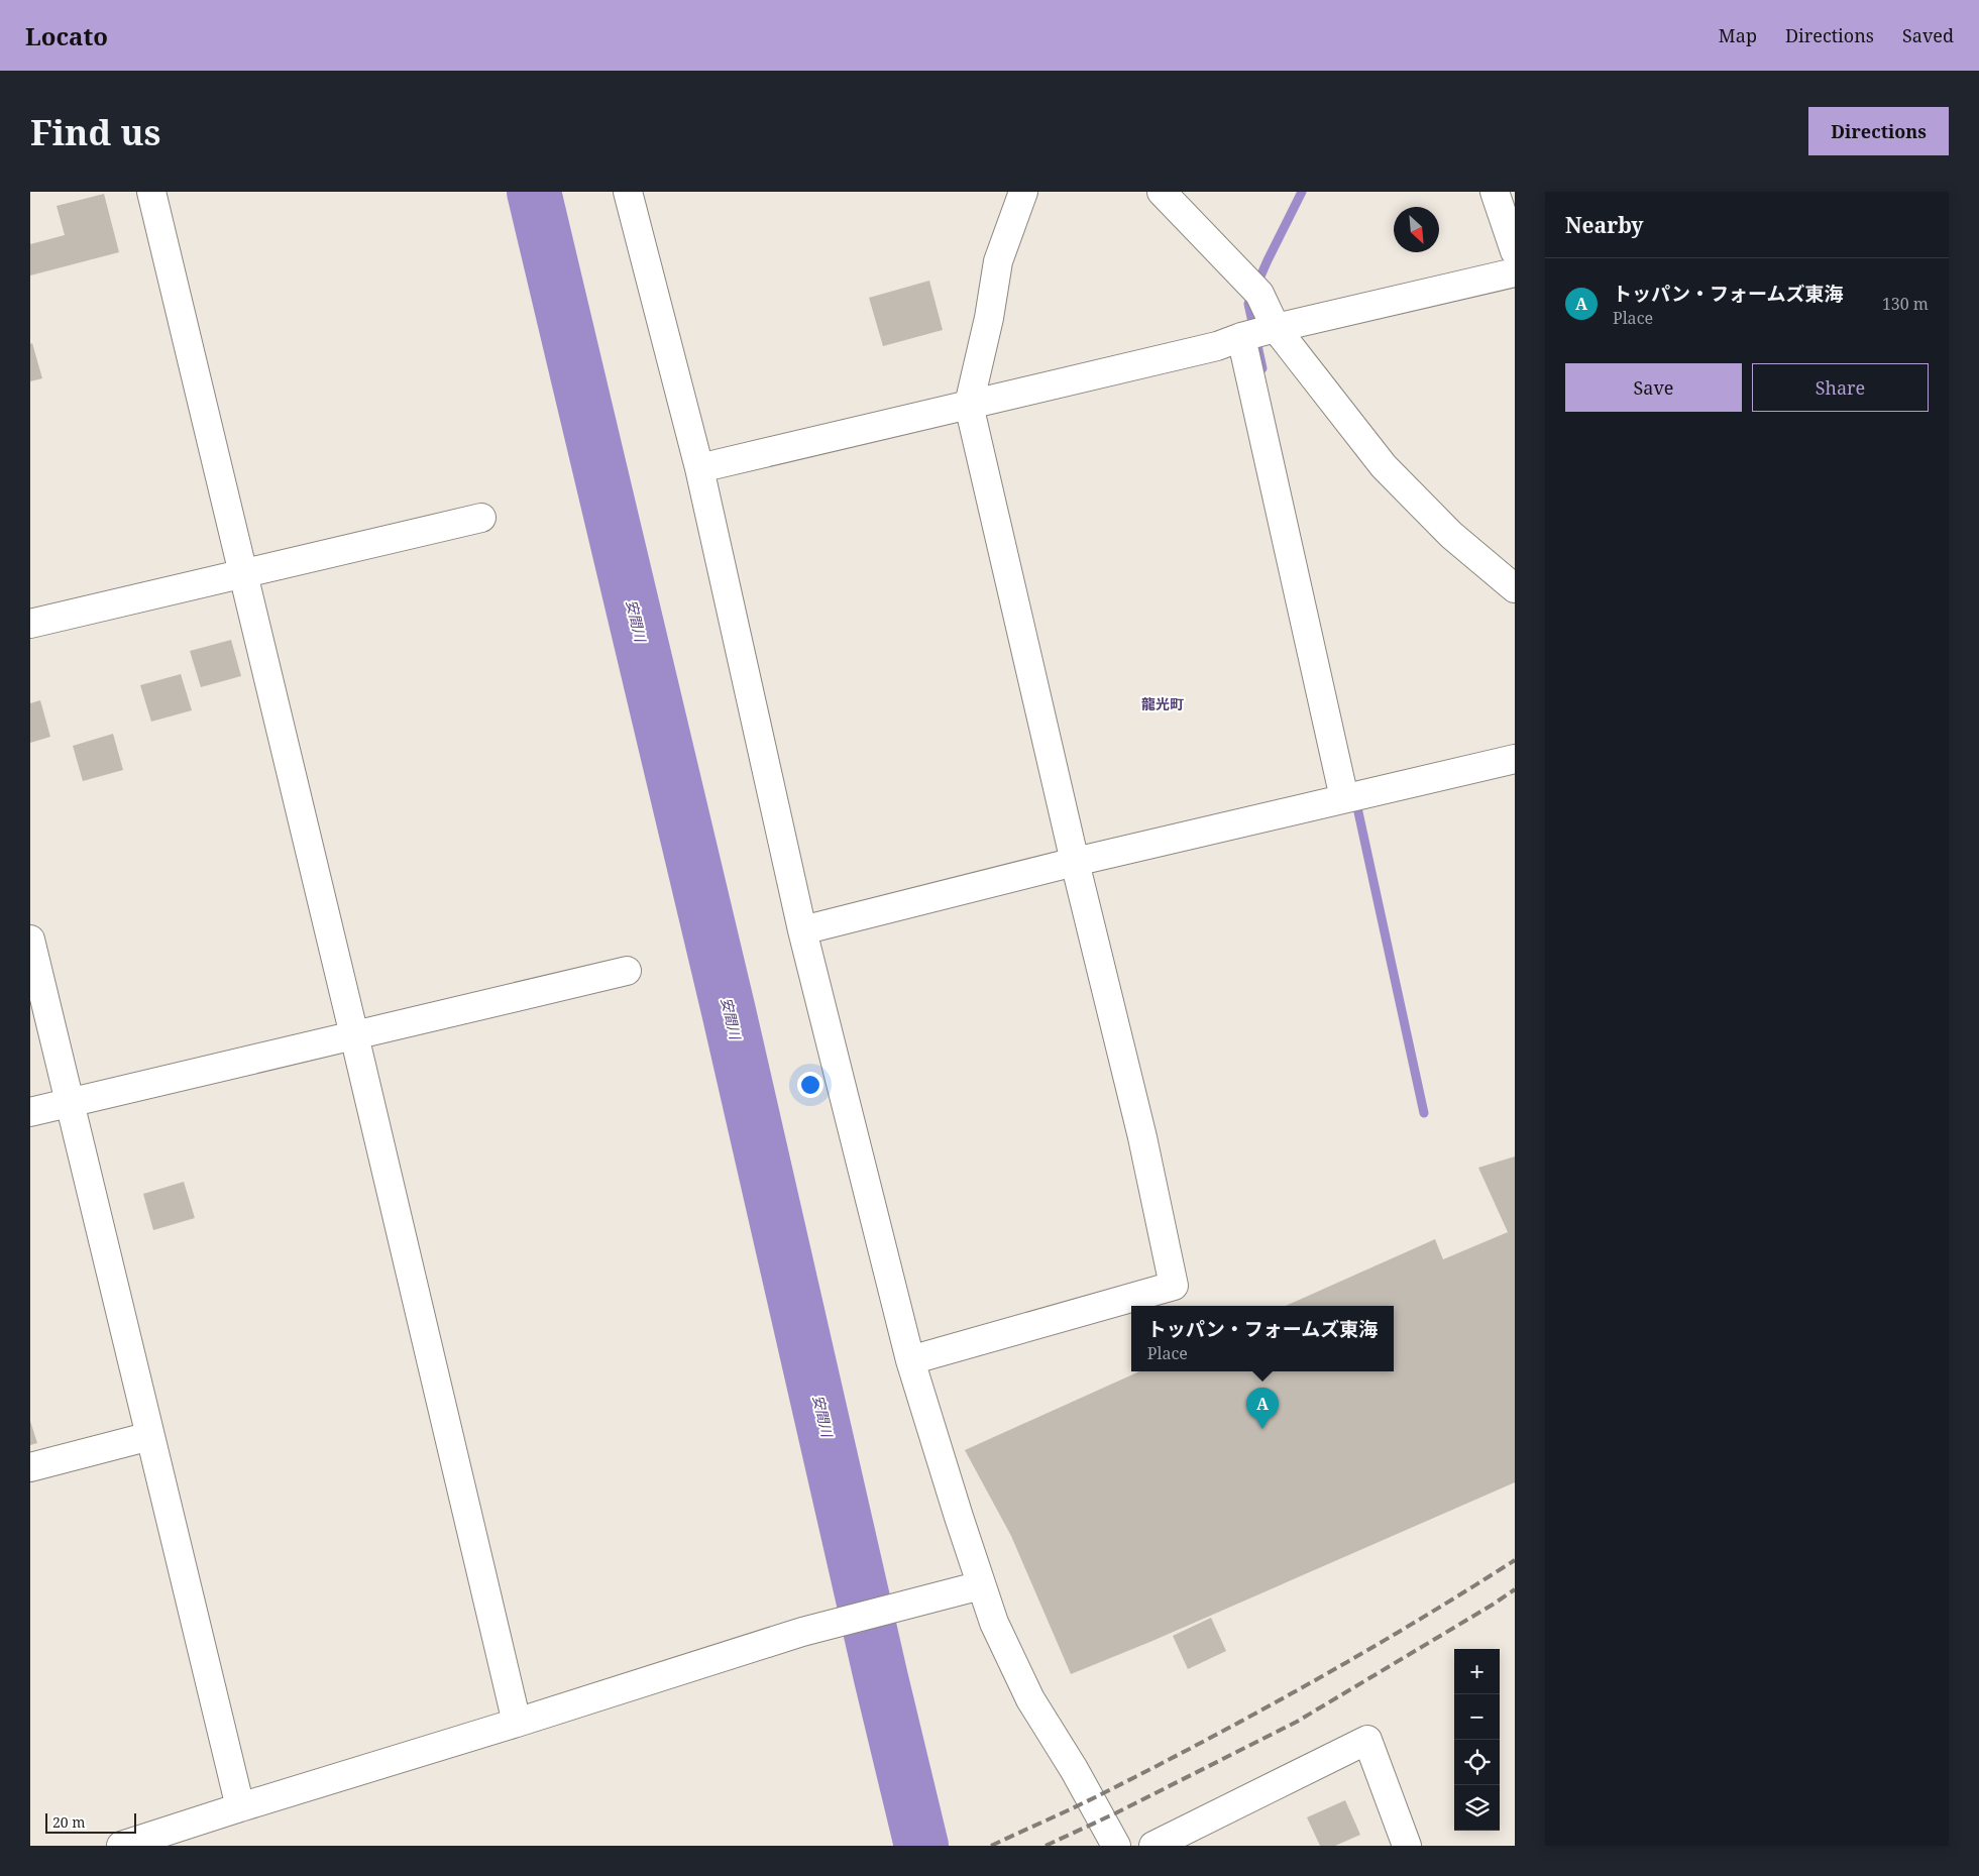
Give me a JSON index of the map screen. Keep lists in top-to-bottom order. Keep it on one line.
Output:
{"districts":["龍光町"],"water":["安間川"],"scale_bar":"20 m","north":"bottom right","page":{"header":"Locato","nav":["Map","Directions","Saved"],"buttons":["Directions",["Save","Share"]],"title":"Find us","heading":"Nearby","list":[{"mark":"A","name":"トッパン・フォームズ東海","note":"Place","value":"130 m"}],"popup":["トッパン・フォームズ東海","Place"],"pins":"A","map_buttons":["+","−"],"scale":"20 m"}}
